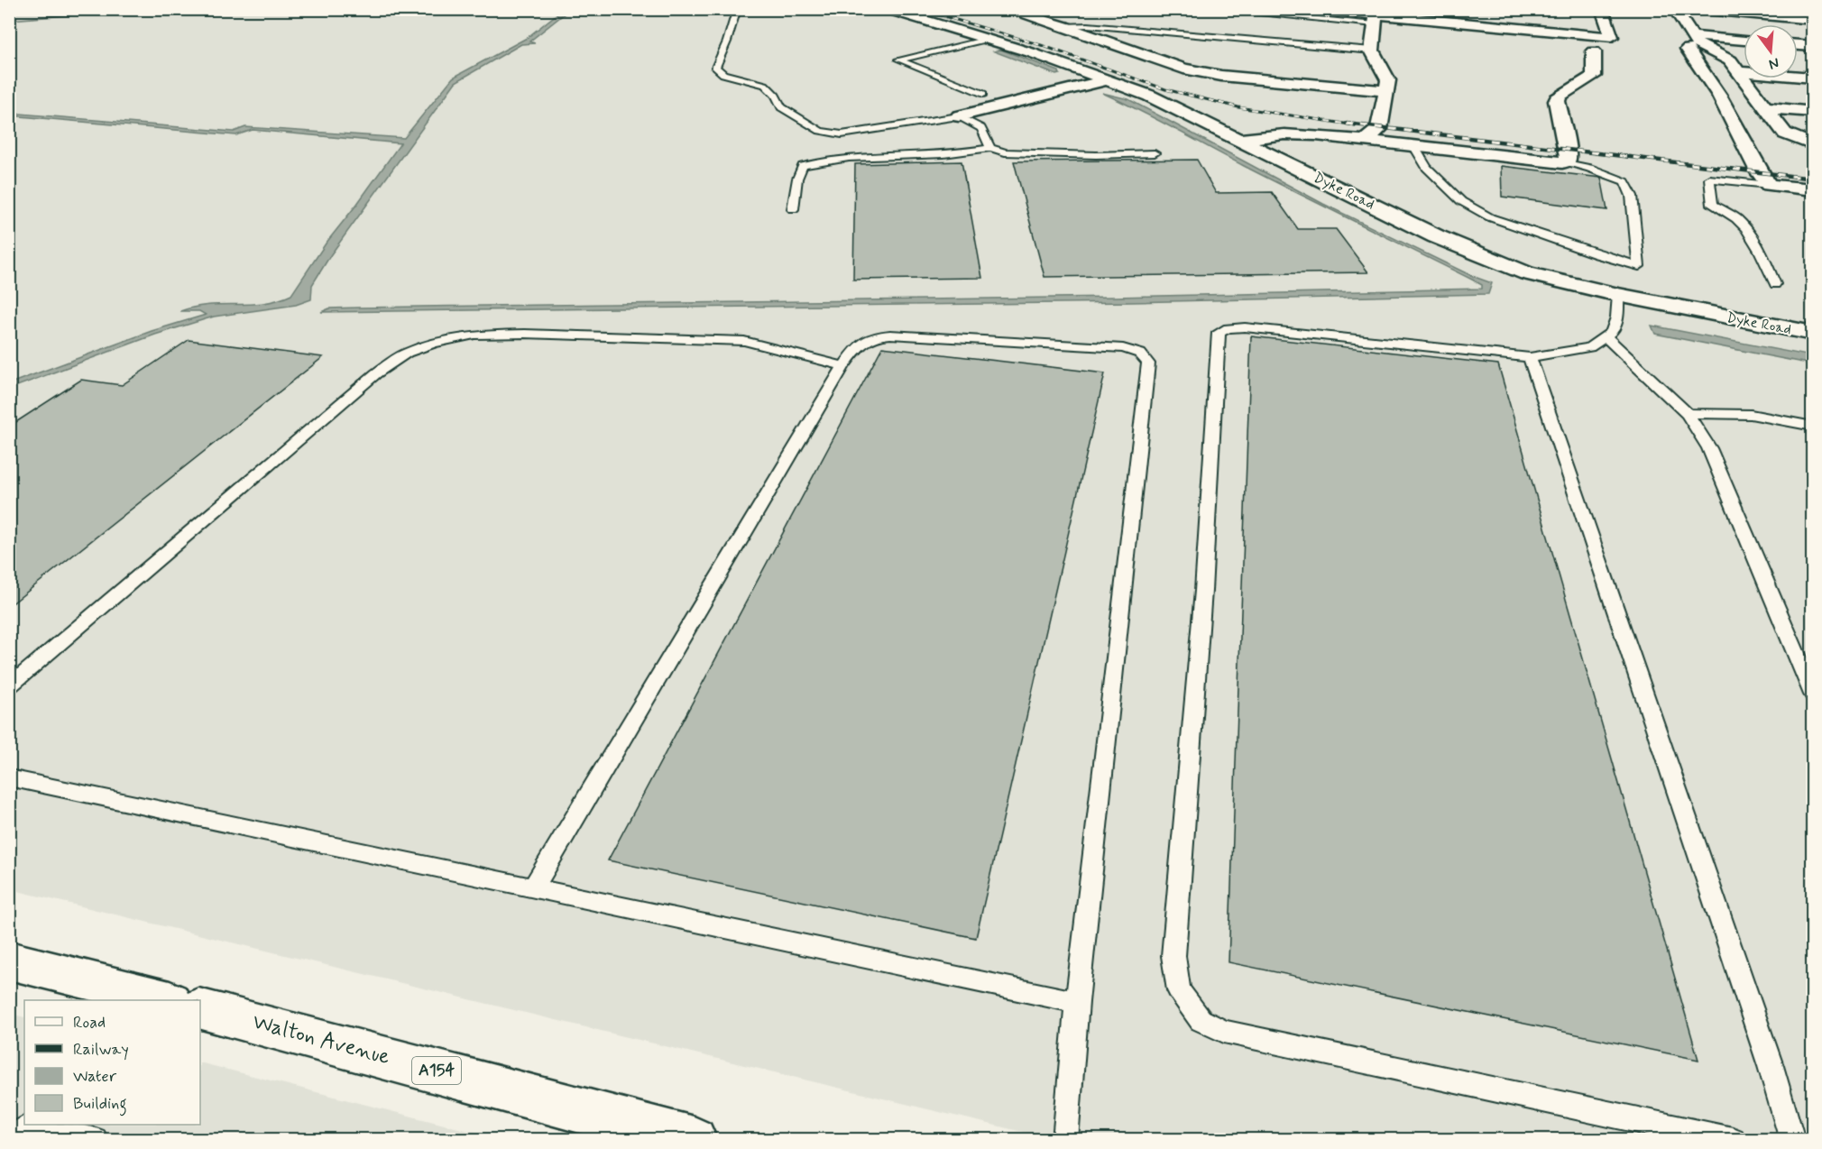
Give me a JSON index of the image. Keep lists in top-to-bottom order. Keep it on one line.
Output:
{"streets":{"street":["Dyke Road","Walton Avenue","A154"]},"legend":["Road","Railway","Water","Building"],"north":"bottom"}
